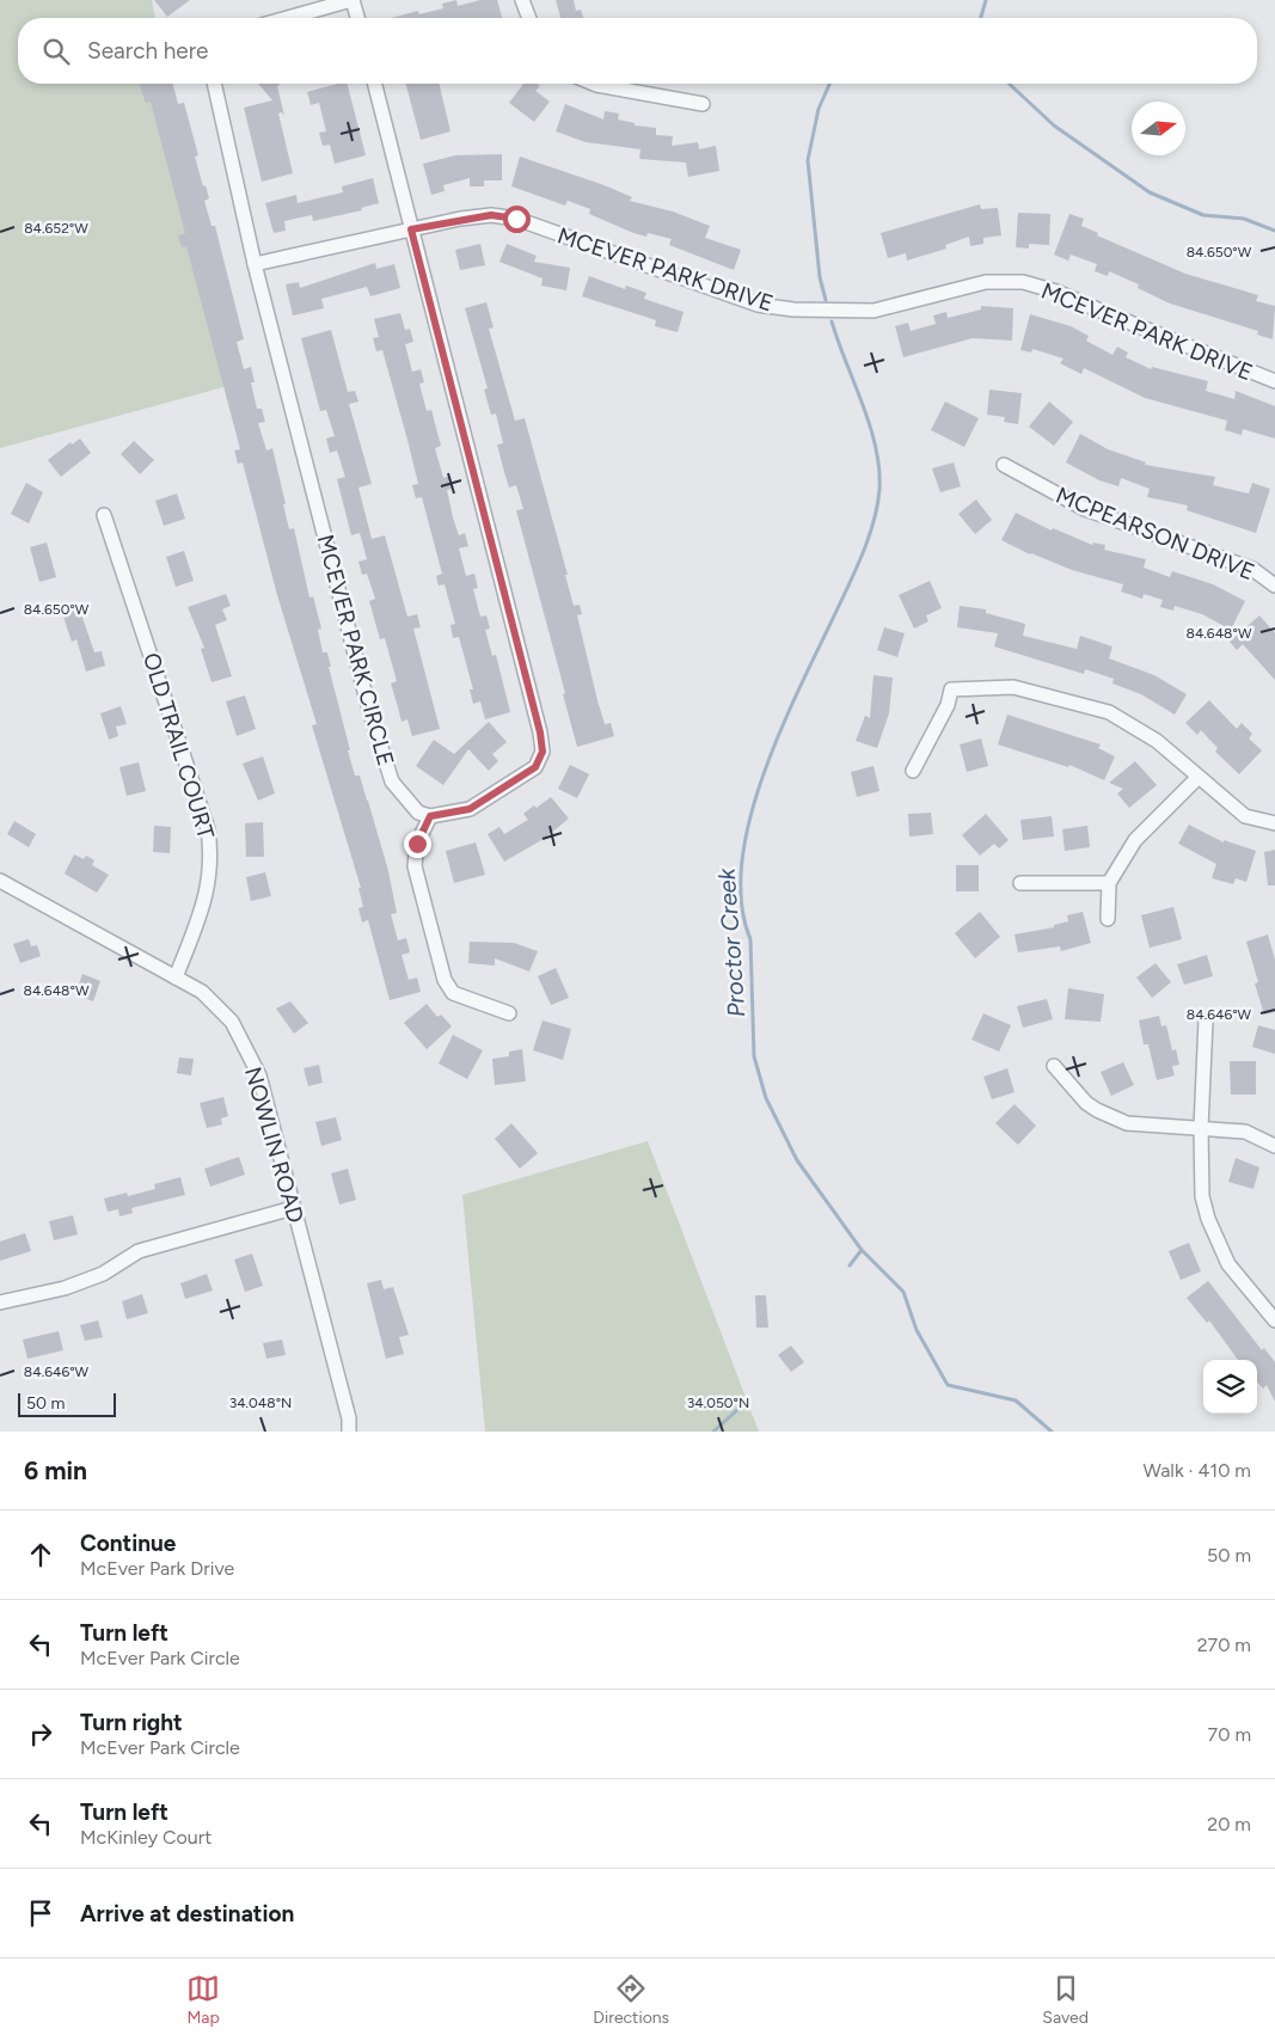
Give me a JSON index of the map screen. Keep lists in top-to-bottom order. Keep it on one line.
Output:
{"streets":{"street":["MCEVER PARK DRIVE","MCPEARSON DRIVE","MCEVER PARK CIRCLE","OLD TRAIL COURT","NOWLIN ROAD"]},"crossings":[["MCEVER PARK DRIVE","MCEVER PARK CIRCLE"],["OLD TRAIL COURT","NOWLIN ROAD"]],"water":["Proctor Creek"],"scale_bar":"50 m","north":"right","page":{"search":"Search here","scale":"50 m","heading":["6 min","Walk · 410 m"],"list":[["Continue","McEver Park Drive","50 m"],["Turn left","McEver Park Circle","270 m"],["Turn right","McEver Park Circle","70 m"],["Turn left","McKinley Court","20 m"],"Arrive at destination"],"nav":["Map","Directions","Saved"]},"coordinates":["84.652°W","84.650°W","84.648°W","84.646°W","34.048°N","34.050°N"]}
